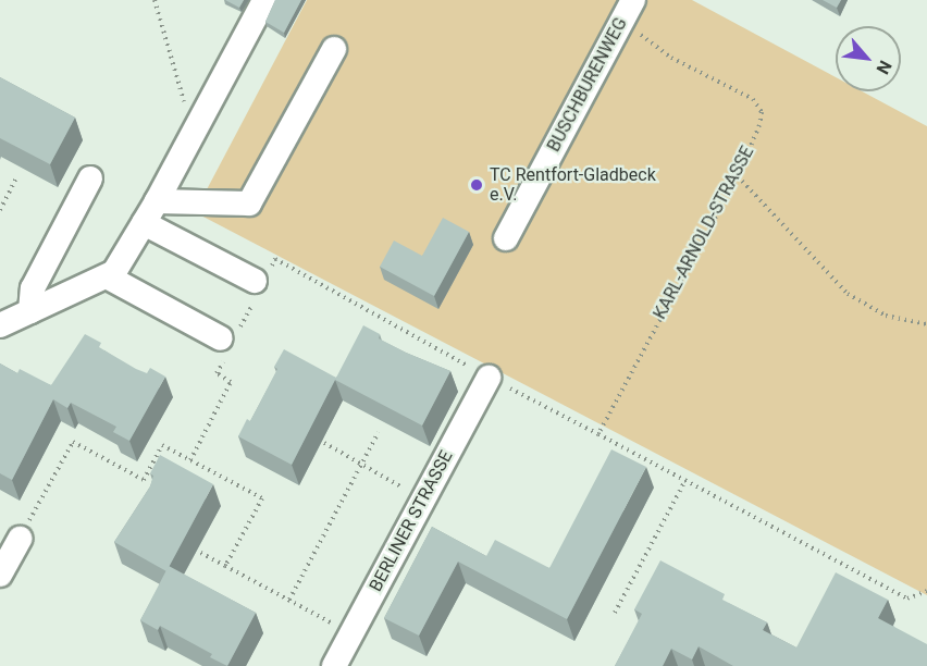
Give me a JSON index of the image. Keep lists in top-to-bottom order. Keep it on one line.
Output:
{"streets":{"street":["BUSCHBURENWEG","BERLINER STRASSE"],"path":["KARL-ARNOLD-STRASSE"]},"crossings":[["BUSCHBURENWEG","KARL-ARNOLD-STRASSE"]],"places":["TC Rentfort-Gladbeck e.V."],"north":"bottom right"}
